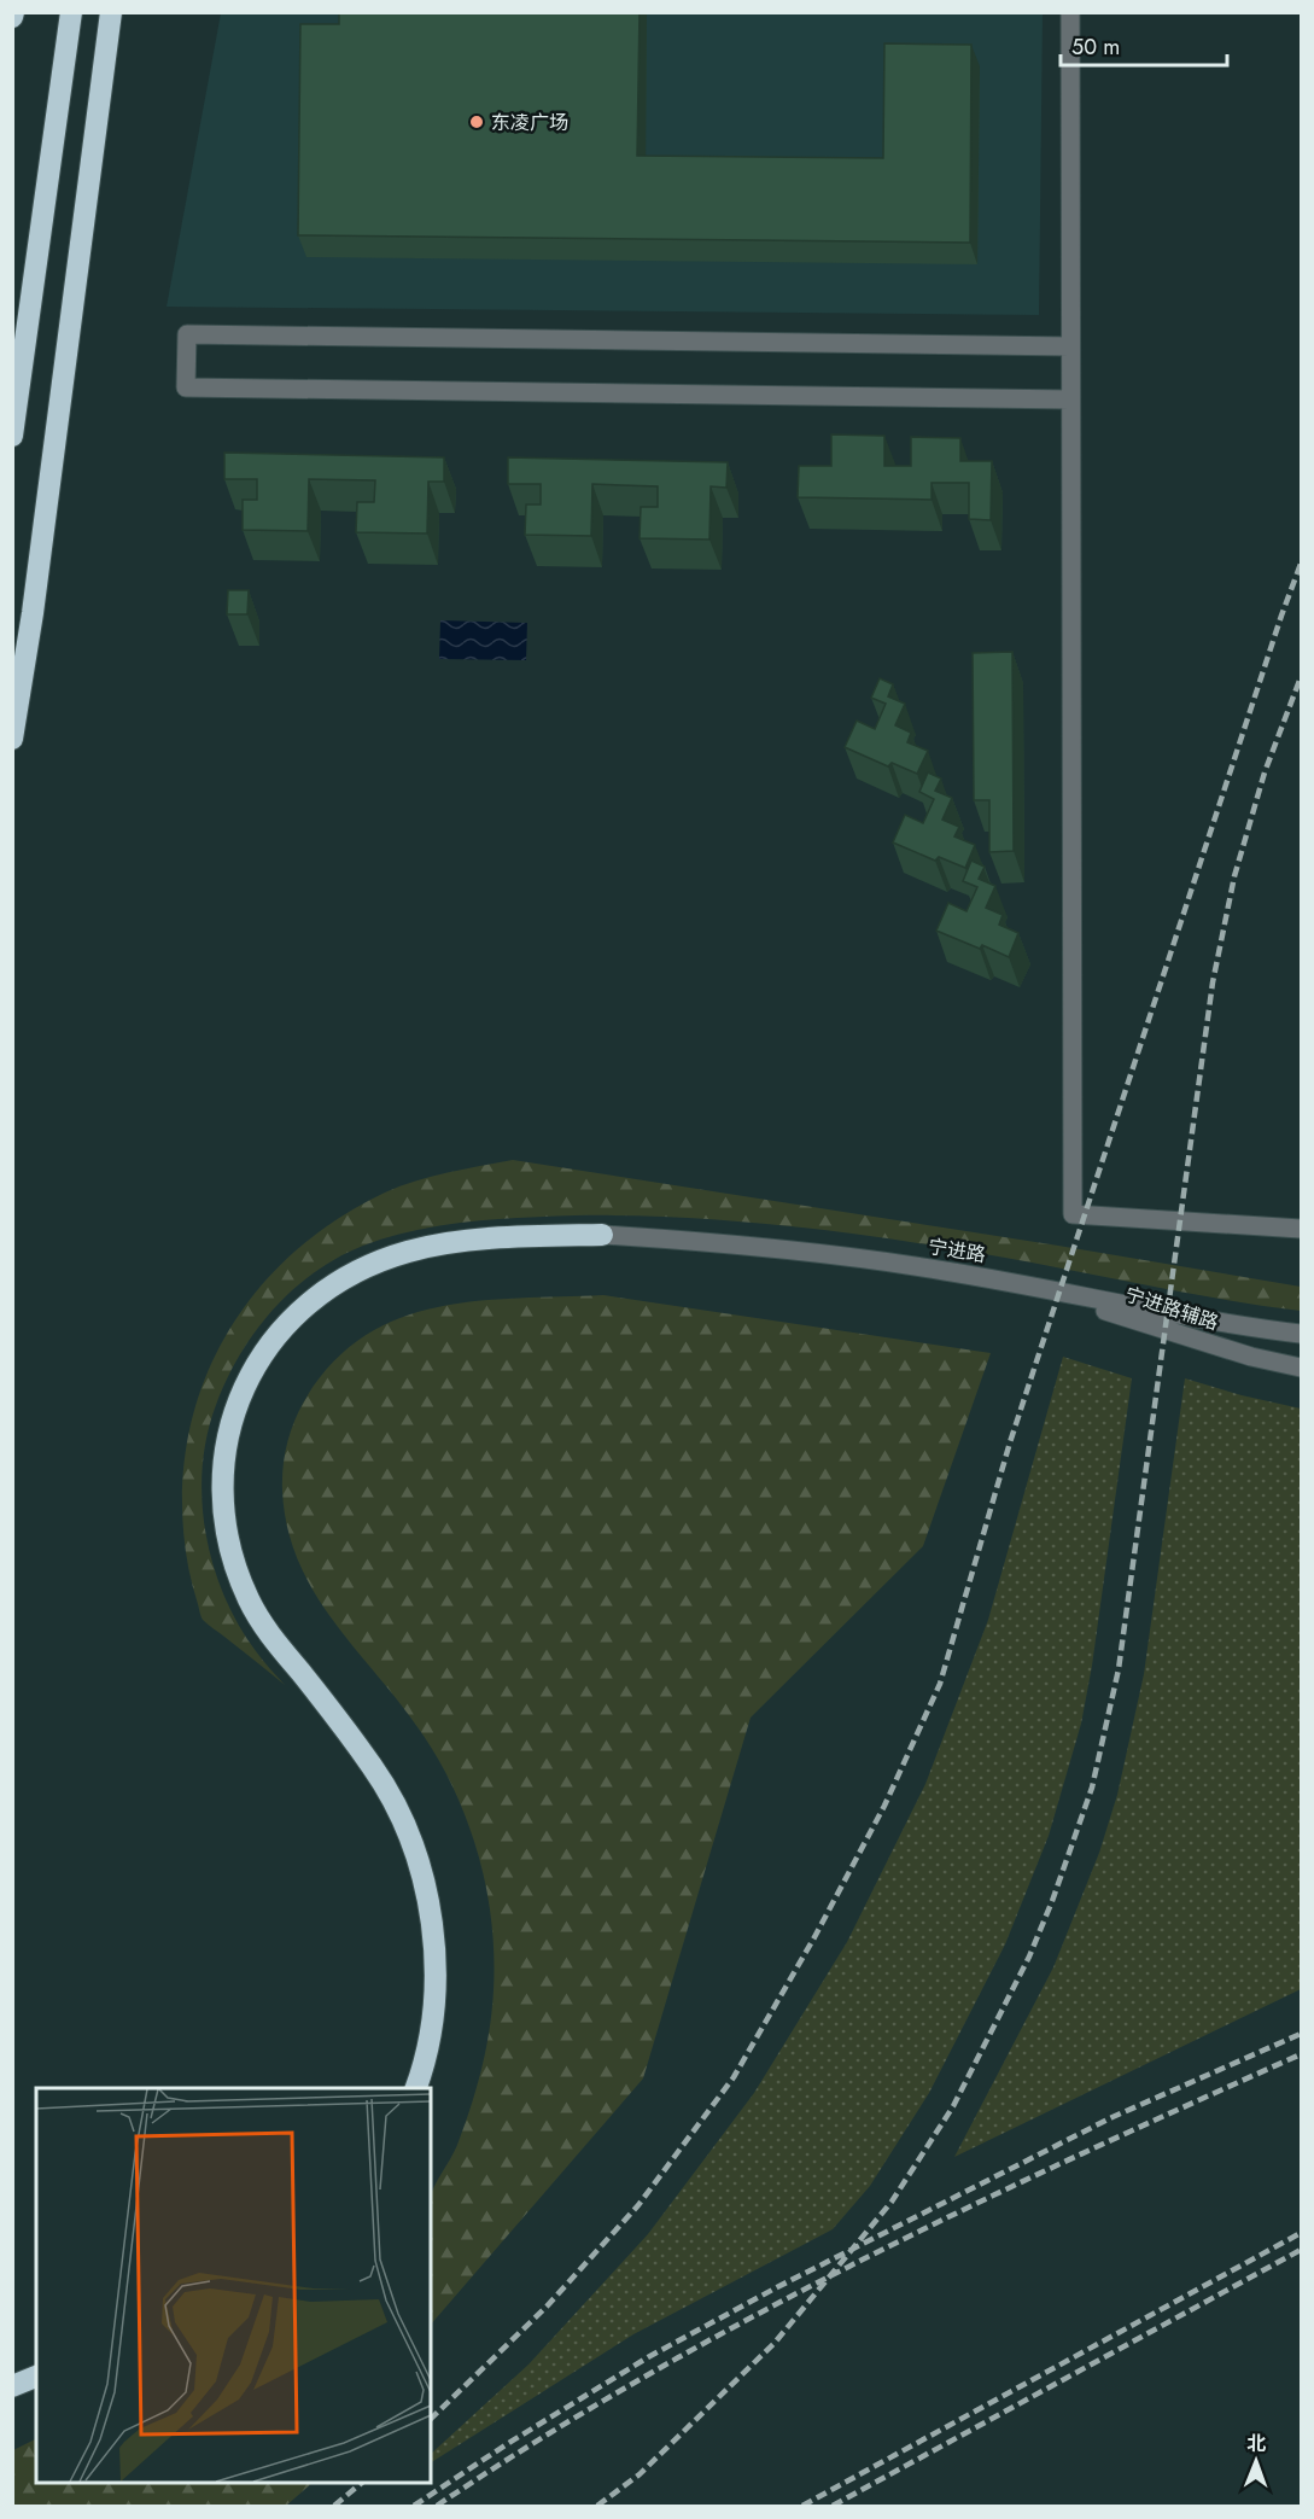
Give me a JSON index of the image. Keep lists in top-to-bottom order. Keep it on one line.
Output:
{"streets":{"street":["宁进路","宁进路辅路"]},"crossings":[["宁进路","宁进路辅路"]],"places":["东凌广场"],"scale_bar":"50 m","north":"top"}
